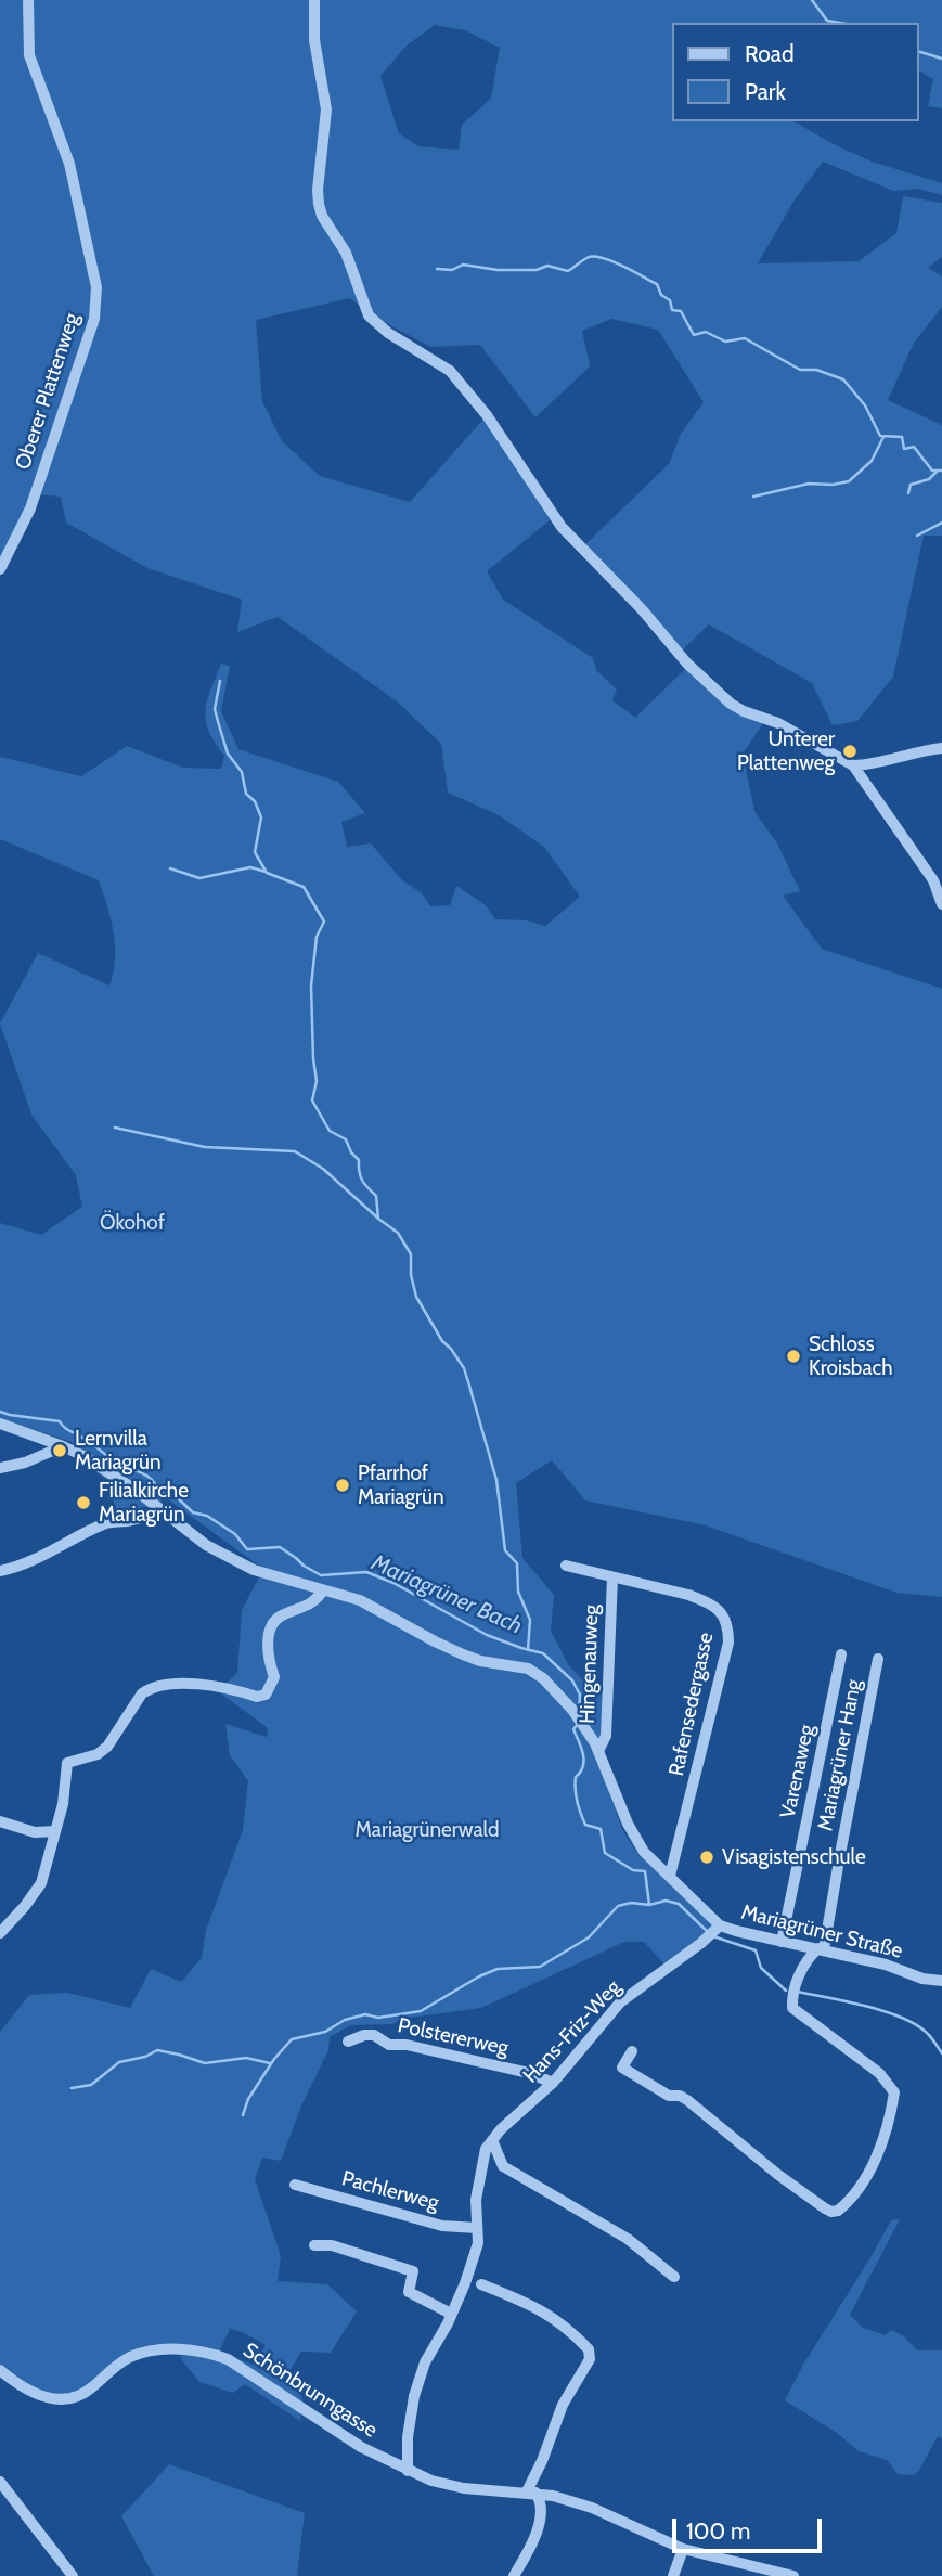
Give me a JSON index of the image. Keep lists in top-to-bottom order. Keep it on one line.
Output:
{"streets":{"street":["Oberer Plattenweg","Hingenauweg","Rafensedergasse","Mariagrüner Hang","Varenaweg","Mariagrüner Straße","Hans-Friz-Weg","Polstererweg","Pachlerweg","Schönbrunngasse"]},"crossings":[["Hingenauweg","Rafensedergasse"],["Hingenauweg","Mariagrüner Straße"],["Rafensedergasse","Mariagrüner Straße"],["Mariagrüner Hang","Mariagrüner Straße"],["Varenaweg","Mariagrüner Straße"],["Mariagrüner Straße","Hans-Friz-Weg"],["Hans-Friz-Weg","Polstererweg"],["Hans-Friz-Weg","Pachlerweg"],["Hans-Friz-Weg","Schönbrunngasse"]],"water":["Mariagrüner Bach"],"parks":["Ökohof","Mariagrünerwald"],"places":["Unterer Plattenweg","Schloss Kroisbach","Lernvilla Mariagrün","Pfarrhof Mariagrün","Filialkirche Mariagrün","Visagistenschule"],"legend":["Road","Park"],"scale_bar":"100 m"}
